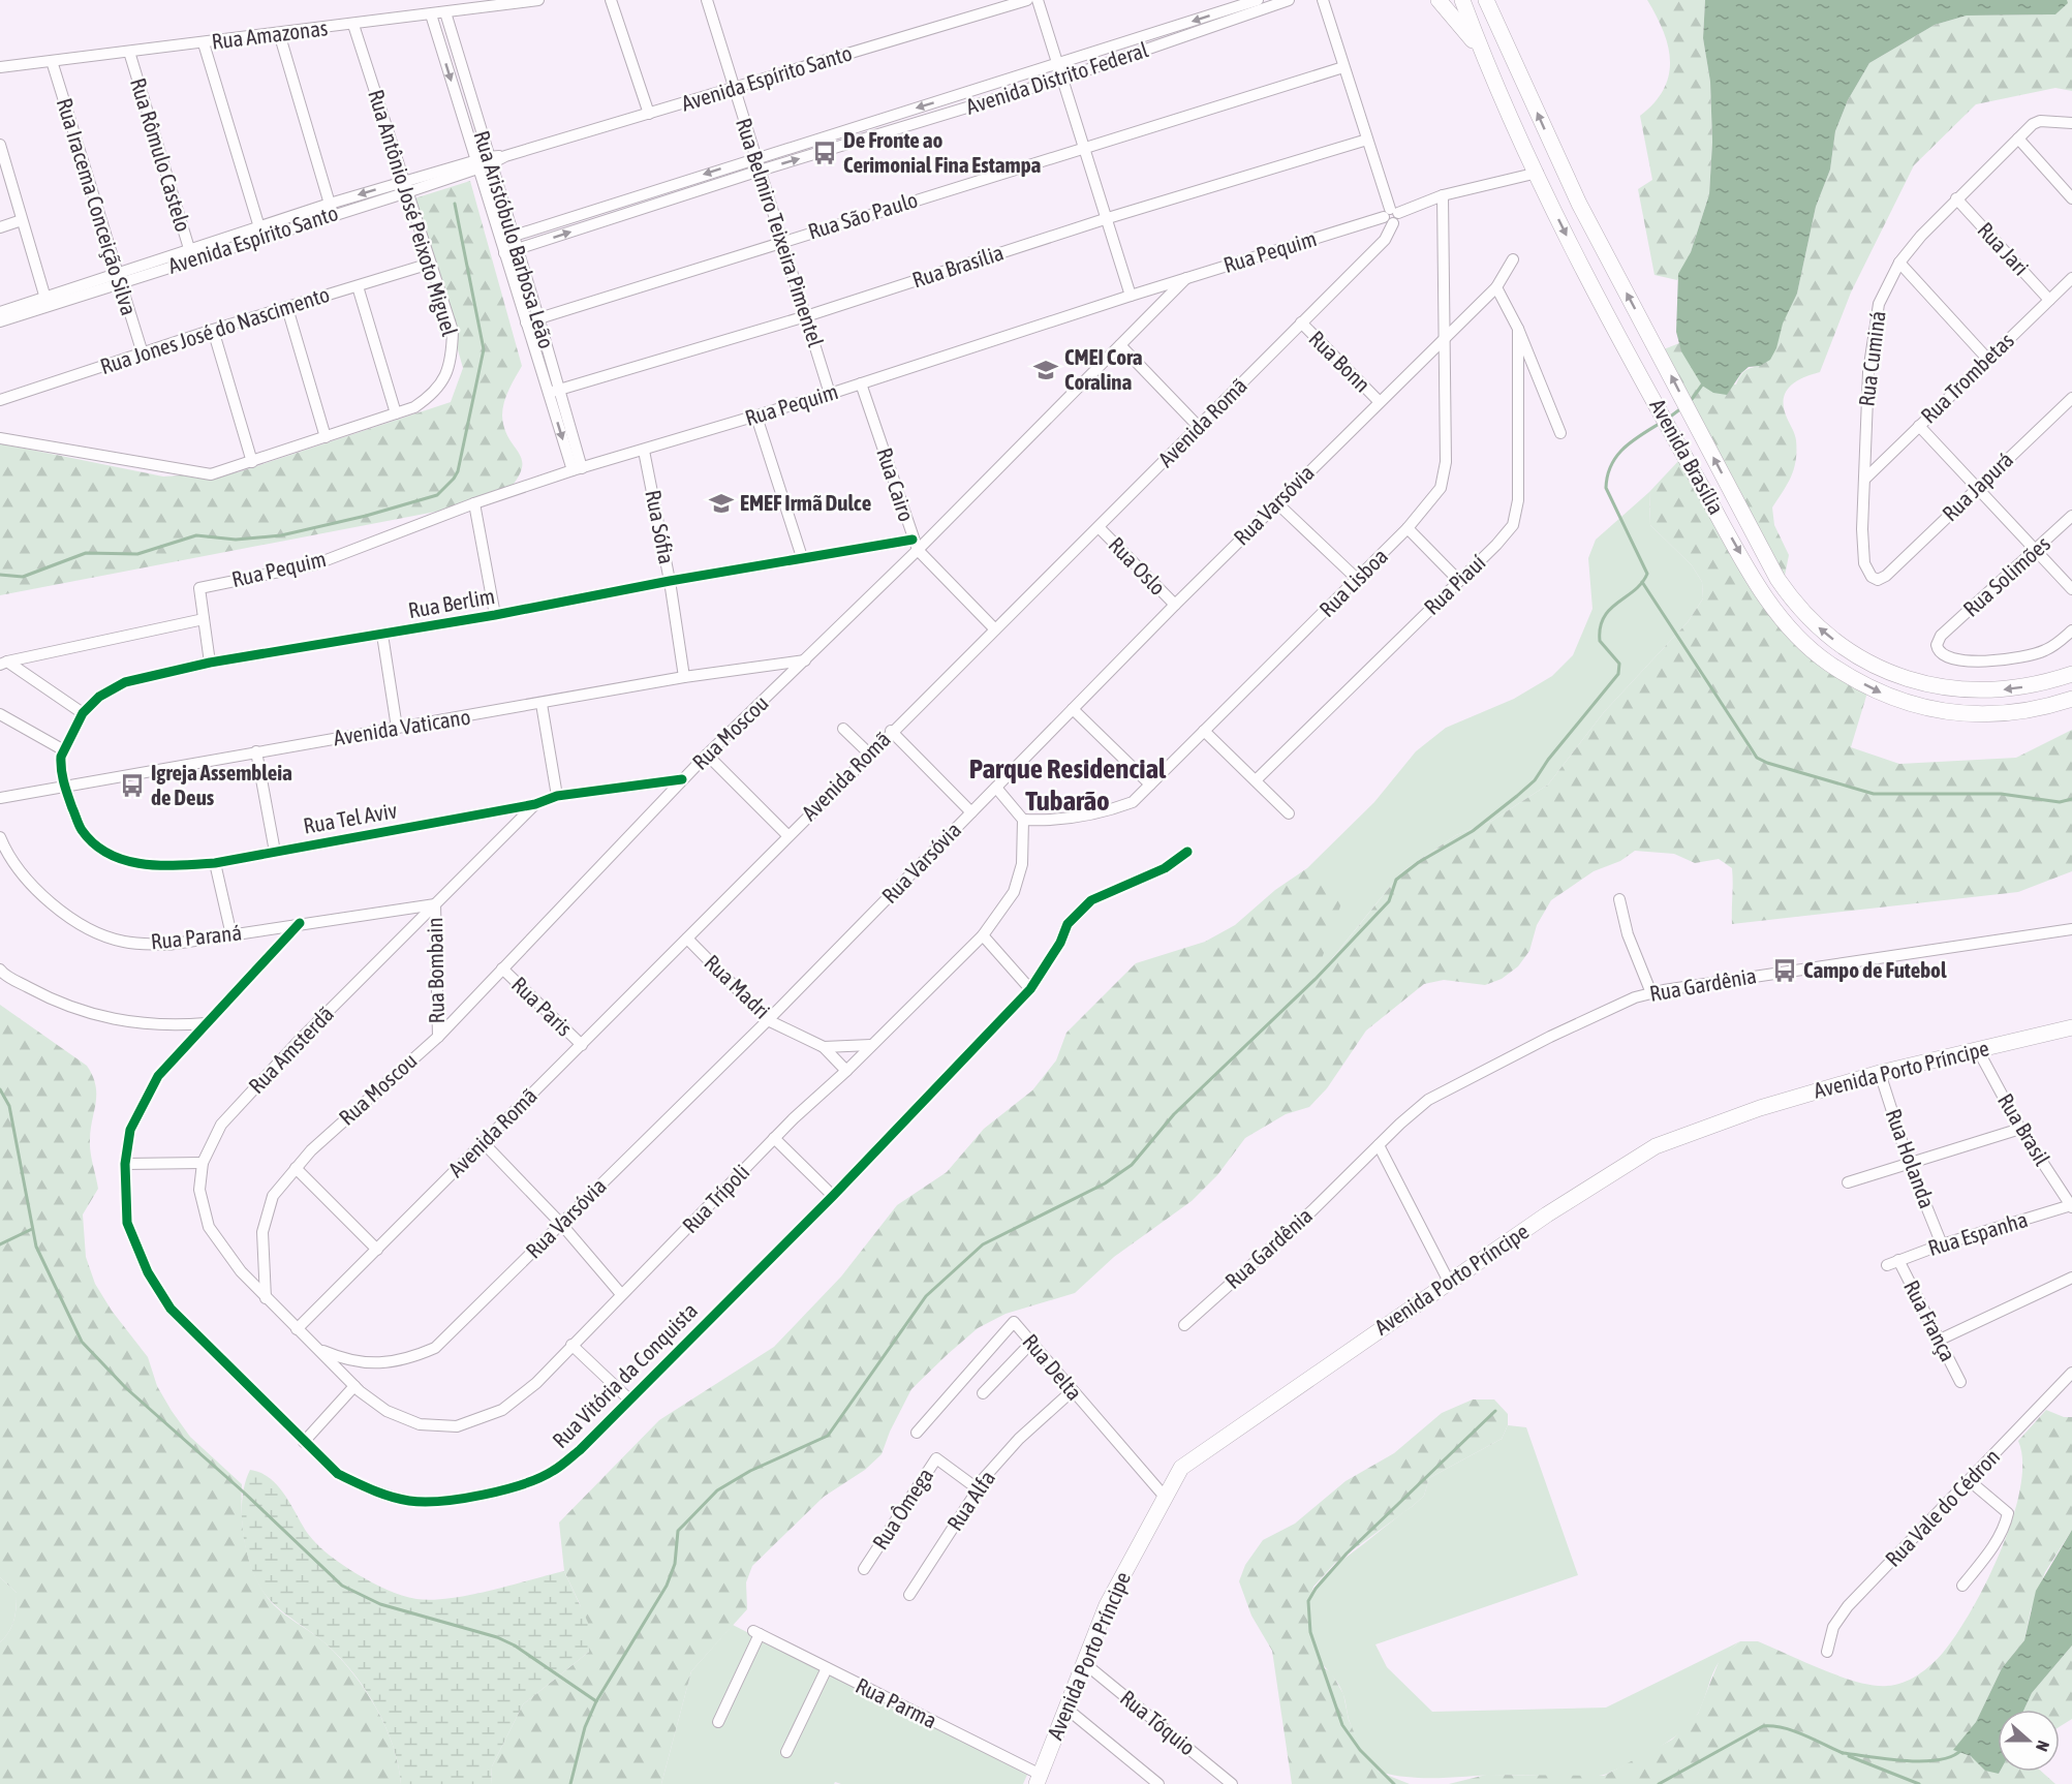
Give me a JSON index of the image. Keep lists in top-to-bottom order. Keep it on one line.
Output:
{"streets":{"street":["Rua Amazonas","Avenida Espírito Santo","Avenida Distrito Federal","Rua Rômulo Castelo","Rua Iracema Conceição Silva","Rua Antônio José Peixoto Miguel","Rua São Paulo","Rua Belmiro Teixeira Pimentel","Rua Aristóbulo Barbosa Leão","Rua Jari","Rua Pequim","Rua Brasília","Rua Jones José do Nascimento","Rua Cuminá","Rua Bonn","Rua Trombetas","Avenida Romã","Avenida Brasília","Rua Cairo","Rua Japurá","Rua Varsóvia","Rua Sófia","Rua Oslo","Rua Solimões","Rua Lisboa","Rua Piauí","Rua Berlim","Avenida Vaticano","Rua Moscou","Rua Tel Aviv","Rua Paraná","Rua Bombain","Rua Gardênia","Rua Madri","Rua Paris","Rua Amsterdã","Avenida Porto Príncipe","Rua Brasil","Rua Holanda","Rua Trípoli","Rua Espanha","Rua França","Rua Delta","Rua Vitória da Conquista","Rua Alfa","Rua Vale do Cédron","Rua Ômega","Rua Parma","Rua Tóquio"]},"crossings":[["Rua Amazonas","Rua Rômulo Castelo"],["Rua Amazonas","Rua Iracema Conceição Silva"],["Rua Amazonas","Rua Antônio José Peixoto Miguel"],["Rua Amazonas","Rua Aristóbulo Barbosa Leão"],["Avenida Espírito Santo","Rua Rômulo Castelo"],["Avenida Espírito Santo","Rua Iracema Conceição Silva"],["Avenida Espírito Santo","Rua Antônio José Peixoto Miguel"],["Avenida Espírito Santo","Rua Belmiro Teixeira Pimentel"],["Avenida Espírito Santo","Rua Aristóbulo Barbosa Leão"],["Avenida Distrito Federal","Rua Belmiro Teixeira Pimentel"],["Avenida Distrito Federal","Rua Aristóbulo Barbosa Leão"],["Rua Iracema Conceição Silva","Rua Jones José do Nascimento"],["Rua Antônio José Peixoto Miguel","Rua Jones José do Nascimento"],["Rua São Paulo","Rua Belmiro Teixeira Pimentel"],["Rua São Paulo","Rua Aristóbulo Barbosa Leão"],["Rua Belmiro Teixeira Pimentel","Rua Pequim"],["Rua Belmiro Teixeira Pimentel","Rua Brasília"],["Rua Aristóbulo Barbosa Leão","Rua Pequim"],["Rua Aristóbulo Barbosa Leão","Rua Brasília"],["Rua Jari","Rua Cuminá"],["Rua Jari","Rua Trombetas"],["Rua Pequim","Avenida Romã"],["Rua Pequim","Avenida Brasília"],["Rua Pequim","Rua Cairo"],["Rua Pequim","Rua Sófia"],["Rua Pequim","Rua Lisboa"],["Rua Pequim","Rua Moscou"],["Rua Cuminá","Rua Trombetas"],["Rua Cuminá","Rua Japurá"],["Rua Bonn","Avenida Romã"],["Rua Bonn","Rua Varsóvia"],["Avenida Romã","Rua Cairo"],["Avenida Romã","Rua Oslo"],["Avenida Romã","Rua Madri"],["Avenida Romã","Rua Paris"],["Avenida Romã","Rua Amsterdã"],["Avenida Romã","Rua Trípoli"],["Rua Cairo","Rua Berlim"],["Rua Cairo","Rua Moscou"],["Rua Varsóvia","Rua Oslo"],["Rua Varsóvia","Rua Lisboa"],["Rua Varsóvia","Rua Madri"],["Rua Varsóvia","Rua Trípoli"],["Rua Sófia","Rua Berlim"],["Rua Sófia","Avenida Vaticano"],["Rua Lisboa","Rua Trípoli"],["Rua Berlim","Avenida Vaticano"],["Rua Berlim","Rua Moscou"],["Rua Berlim","Rua Tel Aviv"],["Avenida Vaticano","Rua Moscou"],["Avenida Vaticano","Rua Tel Aviv"],["Rua Moscou","Rua Tel Aviv"],["Rua Moscou","Rua Bombain"],["Rua Moscou","Rua Paris"],["Rua Moscou","Rua Amsterdã"],["Rua Tel Aviv","Rua Amsterdã"],["Rua Paraná","Rua Bombain"],["Rua Paraná","Rua Amsterdã"],["Rua Paraná","Rua Vitória da Conquista"],["Rua Bombain","Rua Amsterdã"],["Rua Madri","Rua Trípoli"],["Rua Amsterdã","Rua Trípoli"],["Avenida Porto Príncipe","Rua Brasil"],["Avenida Porto Príncipe","Rua Holanda"],["Avenida Porto Príncipe","Rua Delta"],["Avenida Porto Príncipe","Rua Parma"],["Avenida Porto Príncipe","Rua Tóquio"],["Rua Brasil","Rua Espanha"],["Rua Holanda","Rua Espanha"],["Rua Espanha","Rua França"],["Rua Delta","Rua Alfa"],["Rua Alfa","Rua Ômega"]],"districts":["Parque Residencial Tubarão"],"places":{"bus stop":["De Fronte ao Cerimonial Fina Estampa","Igreja Assembleia de Deus","Campo de Futebol"],"school or university":["CMEI Cora Coralina","EMEF Irmã Dulce"]},"north":"right"}
